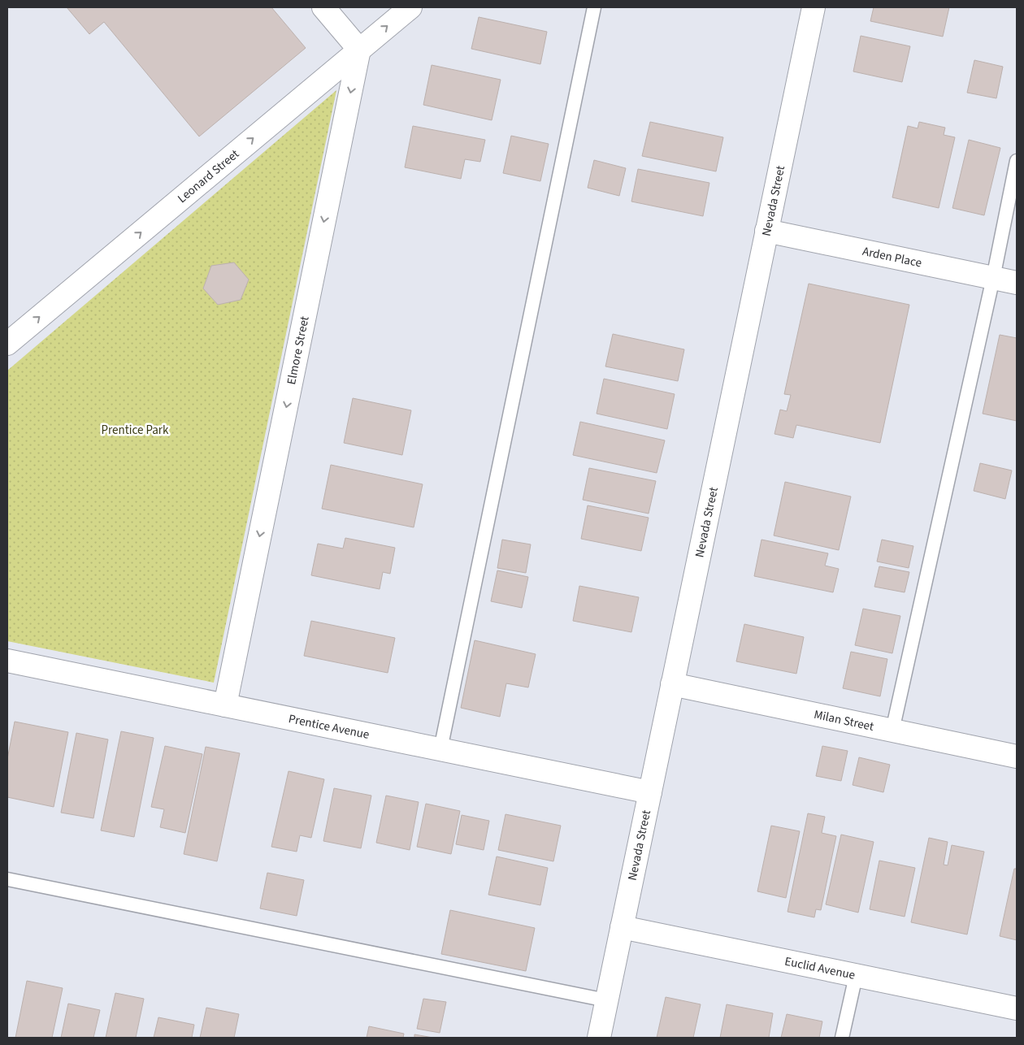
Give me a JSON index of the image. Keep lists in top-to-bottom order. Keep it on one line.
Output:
{"streets":{"street":["Leonard Street","Nevada Street","Arden Place","Elmore Street","Milan Street","Prentice Avenue","Euclid Avenue"]},"crossings":[["Leonard Street","Elmore Street"],["Nevada Street","Arden Place"],["Nevada Street","Milan Street"],["Nevada Street","Prentice Avenue"],["Nevada Street","Euclid Avenue"],["Elmore Street","Prentice Avenue"]],"one_way":["Leonard Street","Elmore Street"],"parks":["Prentice Park"]}
